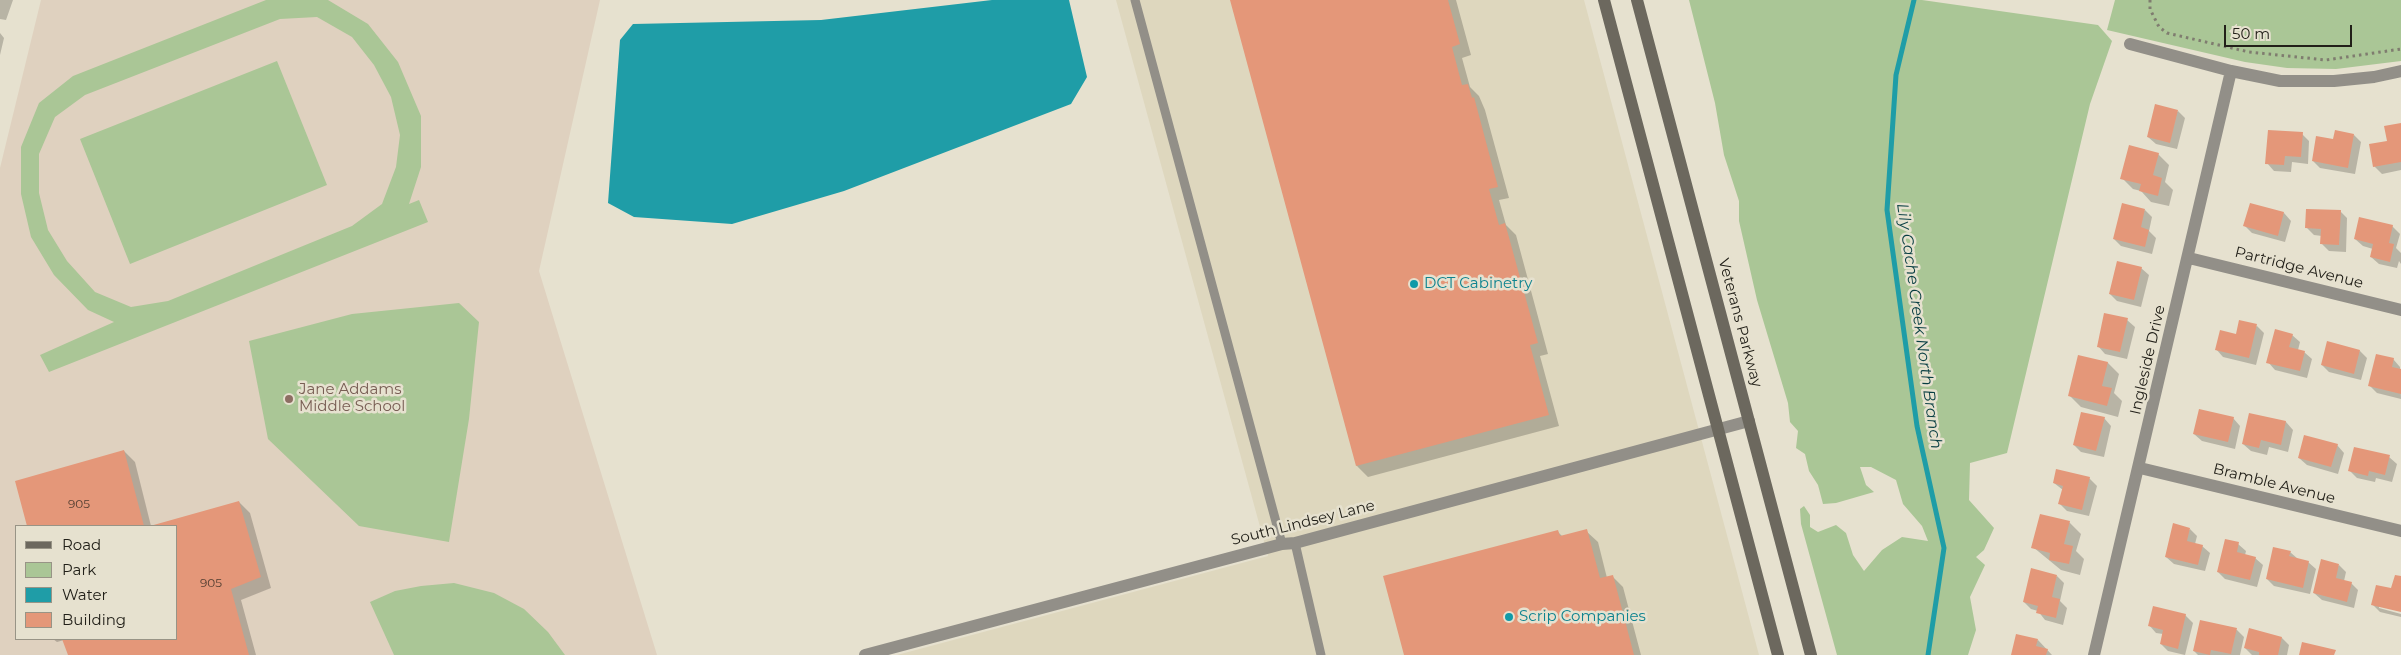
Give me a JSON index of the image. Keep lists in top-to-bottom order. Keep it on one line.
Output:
{"streets":{"main road":["Veterans Parkway"],"street":["Partridge Avenue","Ingleside Drive","Bramble Avenue","South Lindsey Lane"]},"crossings":[["Partridge Avenue","Ingleside Drive"],["Veterans Parkway","South Lindsey Lane"],["Ingleside Drive","Bramble Avenue"]],"water":["Lily Cache Creek North Branch"],"places":["DCT Cabinetry","Jane Addams Middle School","Scrip Companies"],"house_numbers":["905","905"],"legend":["Road","Park","Water","Building"],"scale_bar":"50 m"}
